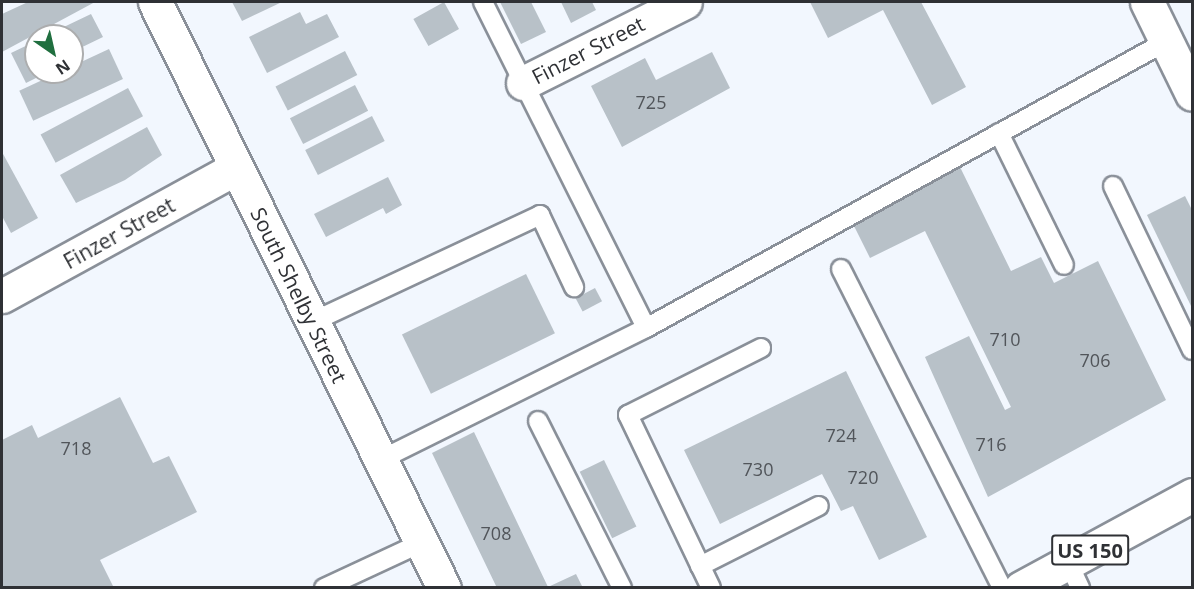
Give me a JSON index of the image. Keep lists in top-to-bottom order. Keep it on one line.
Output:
{"streets":{"main road":["Finzer Street","South Shelby Street","US 150"]},"crossings":[["Finzer Street","South Shelby Street"]],"house_numbers":["725","710","706","724","716","718","730","720","708"],"north":"bottom right"}
